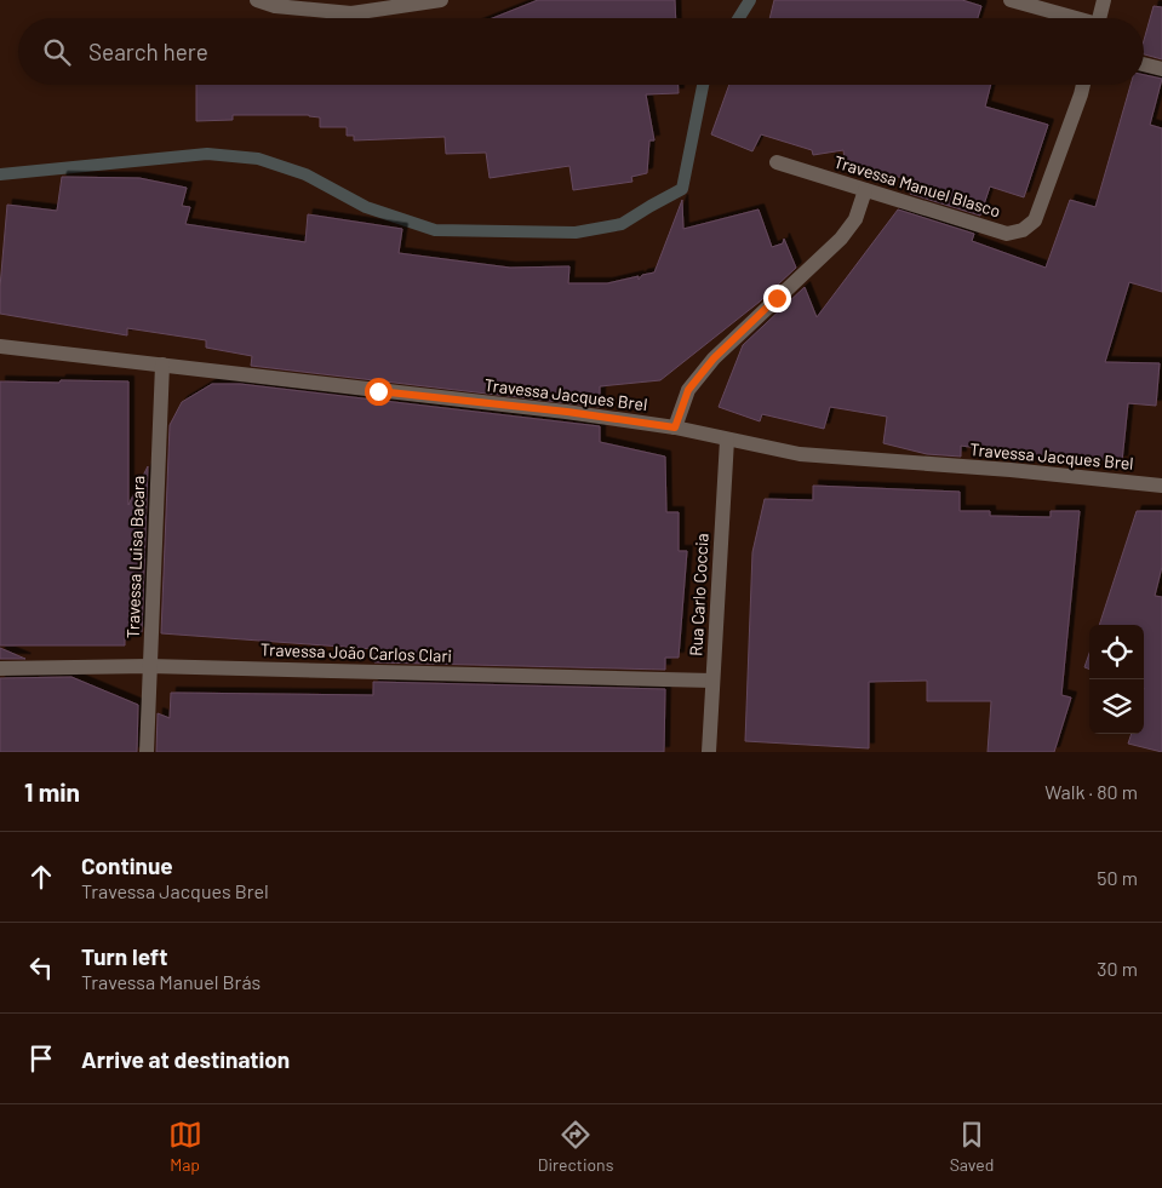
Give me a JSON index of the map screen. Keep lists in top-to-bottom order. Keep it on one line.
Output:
{"streets":{"street":["Travessa Manuel Blasco","Travessa Jacques Brel","Travessa Luisa Bacara","Rua Carlo Coccia","Travessa João Carlos Clari"]},"crossings":[["Travessa Jacques Brel","Travessa Luisa Bacara"],["Travessa Jacques Brel","Rua Carlo Coccia"],["Travessa Luisa Bacara","Travessa João Carlos Clari"],["Rua Carlo Coccia","Travessa João Carlos Clari"]],"page":{"search":"Search here","heading":["1 min","Walk · 80 m"],"list":[["Continue","Travessa Jacques Brel","50 m"],["Turn left","Travessa Manuel Brás","30 m"],"Arrive at destination"],"nav":["Map","Directions","Saved"]}}
